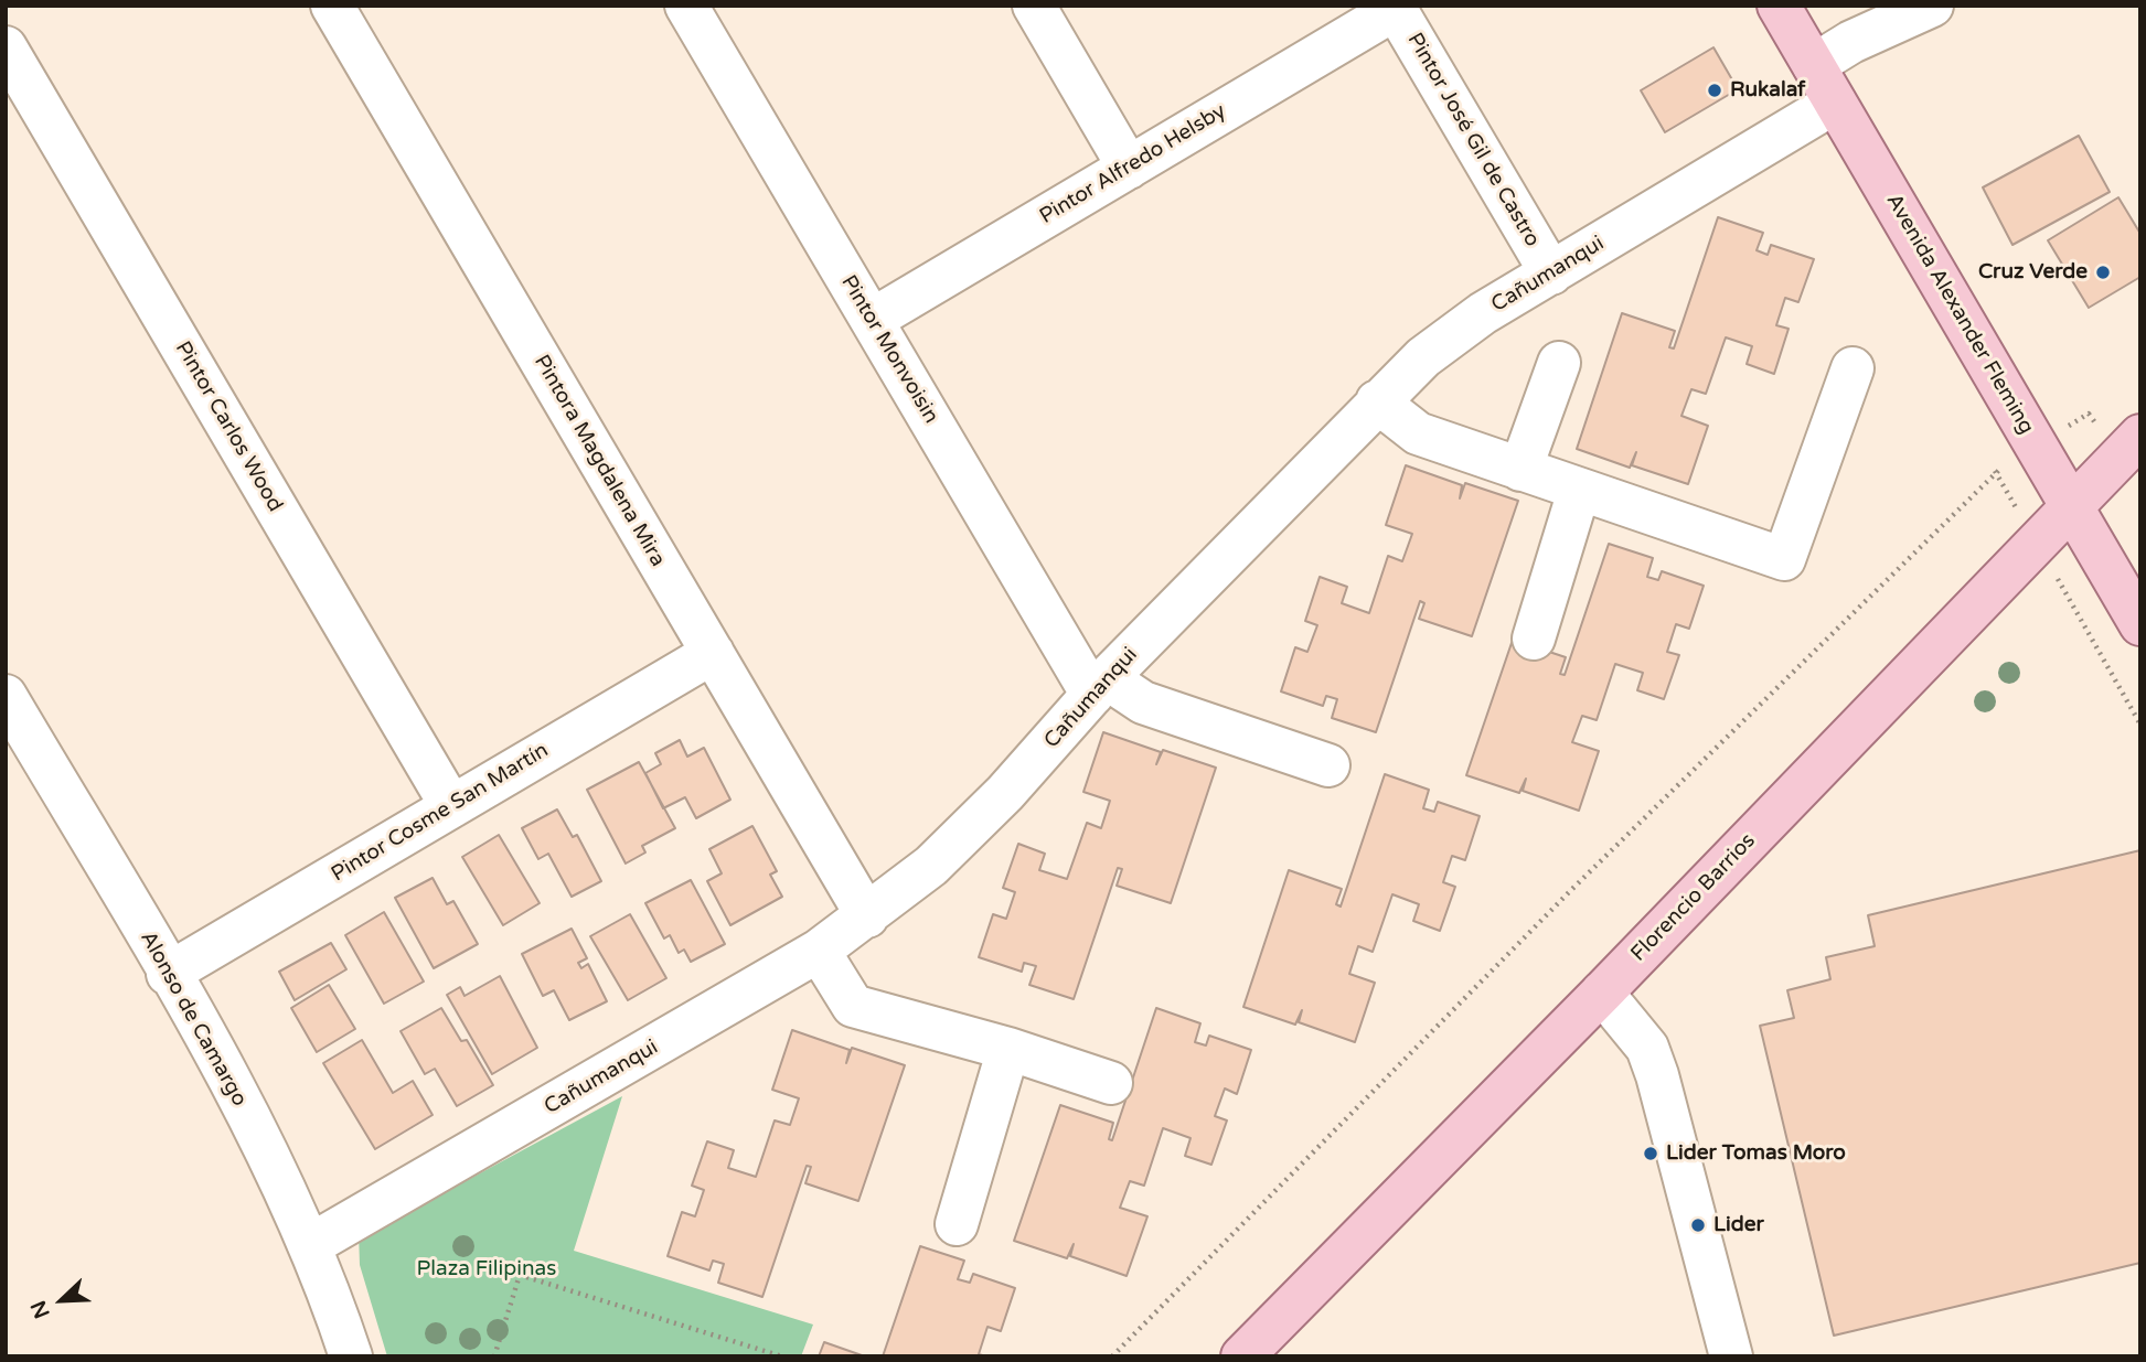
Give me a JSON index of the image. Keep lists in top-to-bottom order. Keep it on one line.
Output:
{"streets":{"main road":["Avenida Alexander Fleming","Florencio Barrios"],"street":["Pintor José Gil de Castro","Pintor Alfredo Helsby","Cañumanqui","Pintor Monvoisin","Pintor Carlos Wood","Pintora Magdalena Mira","Pintor Cosme San Martín","Alonso de Camargo"]},"crossings":[["Pintor José Gil de Castro","Pintor Alfredo Helsby"],["Pintor José Gil de Castro","Cañumanqui"],["Pintor Alfredo Helsby","Pintor Monvoisin"],["Cañumanqui","Avenida Alexander Fleming"],["Cañumanqui","Pintor Monvoisin"],["Cañumanqui","Pintora Magdalena Mira"],["Cañumanqui","Alonso de Camargo"],["Avenida Alexander Fleming","Florencio Barrios"],["Pintor Carlos Wood","Pintor Cosme San Martín"],["Pintora Magdalena Mira","Pintor Cosme San Martín"],["Pintor Cosme San Martín","Alonso de Camargo"]],"parks":["Plaza Filipinas"],"places":["Rukalaf","Cruz Verde","Lider Tomas Moro","Lider"],"north":"bottom left"}
